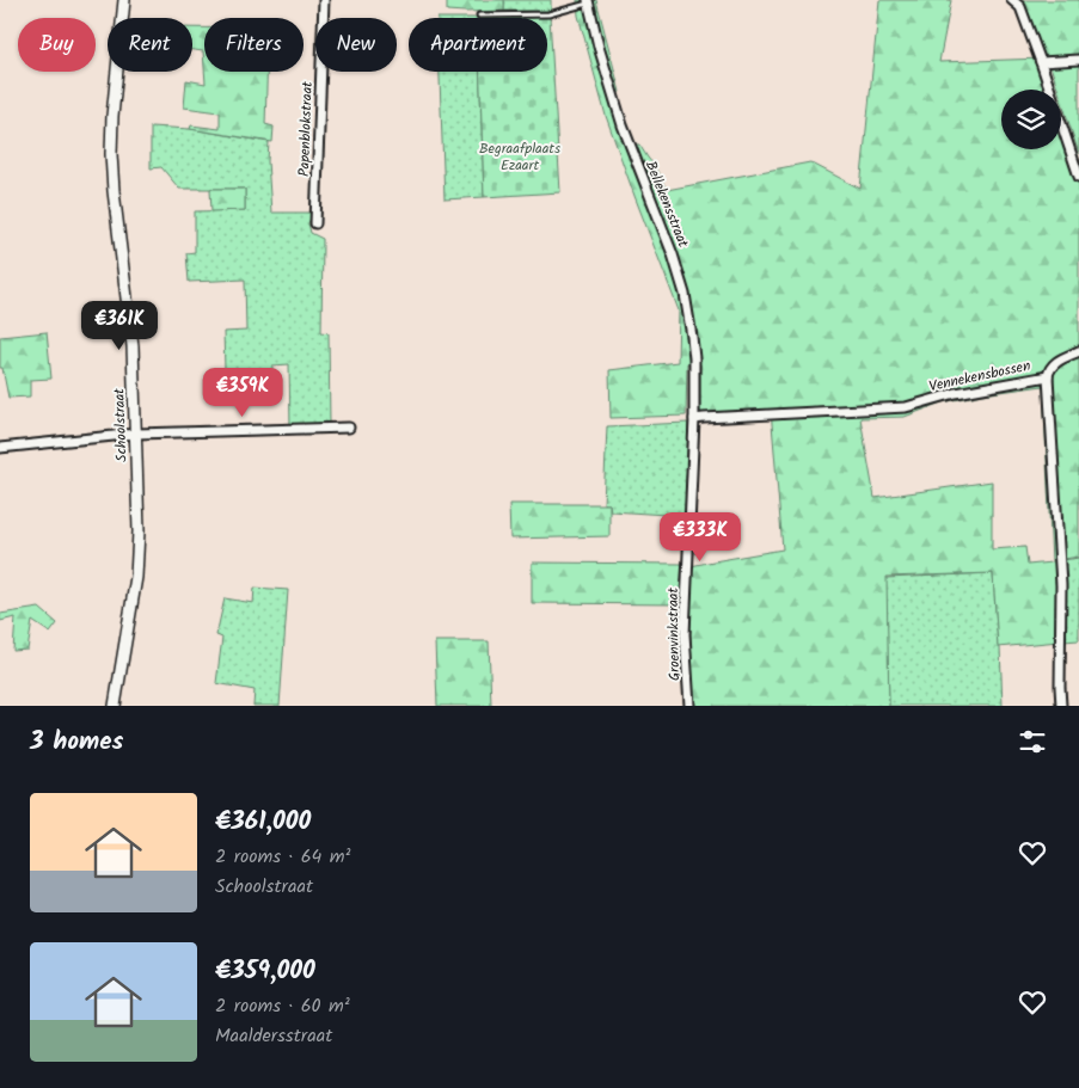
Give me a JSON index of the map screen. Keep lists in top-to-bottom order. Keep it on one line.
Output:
{"streets":{"street":["Papenblokstraat","Bellekensstraat","Vennekensbossen","Schoolstraat","Groenvinkstraat"]},"crossings":[["Bellekensstraat","Vennekensbossen"],["Bellekensstraat","Groenvinkstraat"],["Vennekensbossen","Groenvinkstraat"]],"parks":["Begraafplaats Ezaart"],"page":{"chip":["Buy","Rent","Filters","New","Apartment"],"price":["€361K","€359K","€333K"],"heading":"3 homes","list":[{"name":"€361,000","note":"2 rooms · 64 m² · Schoolstraat"},{"name":"€359,000","note":"2 rooms · 60 m² · Maaldersstraat"}]}}
